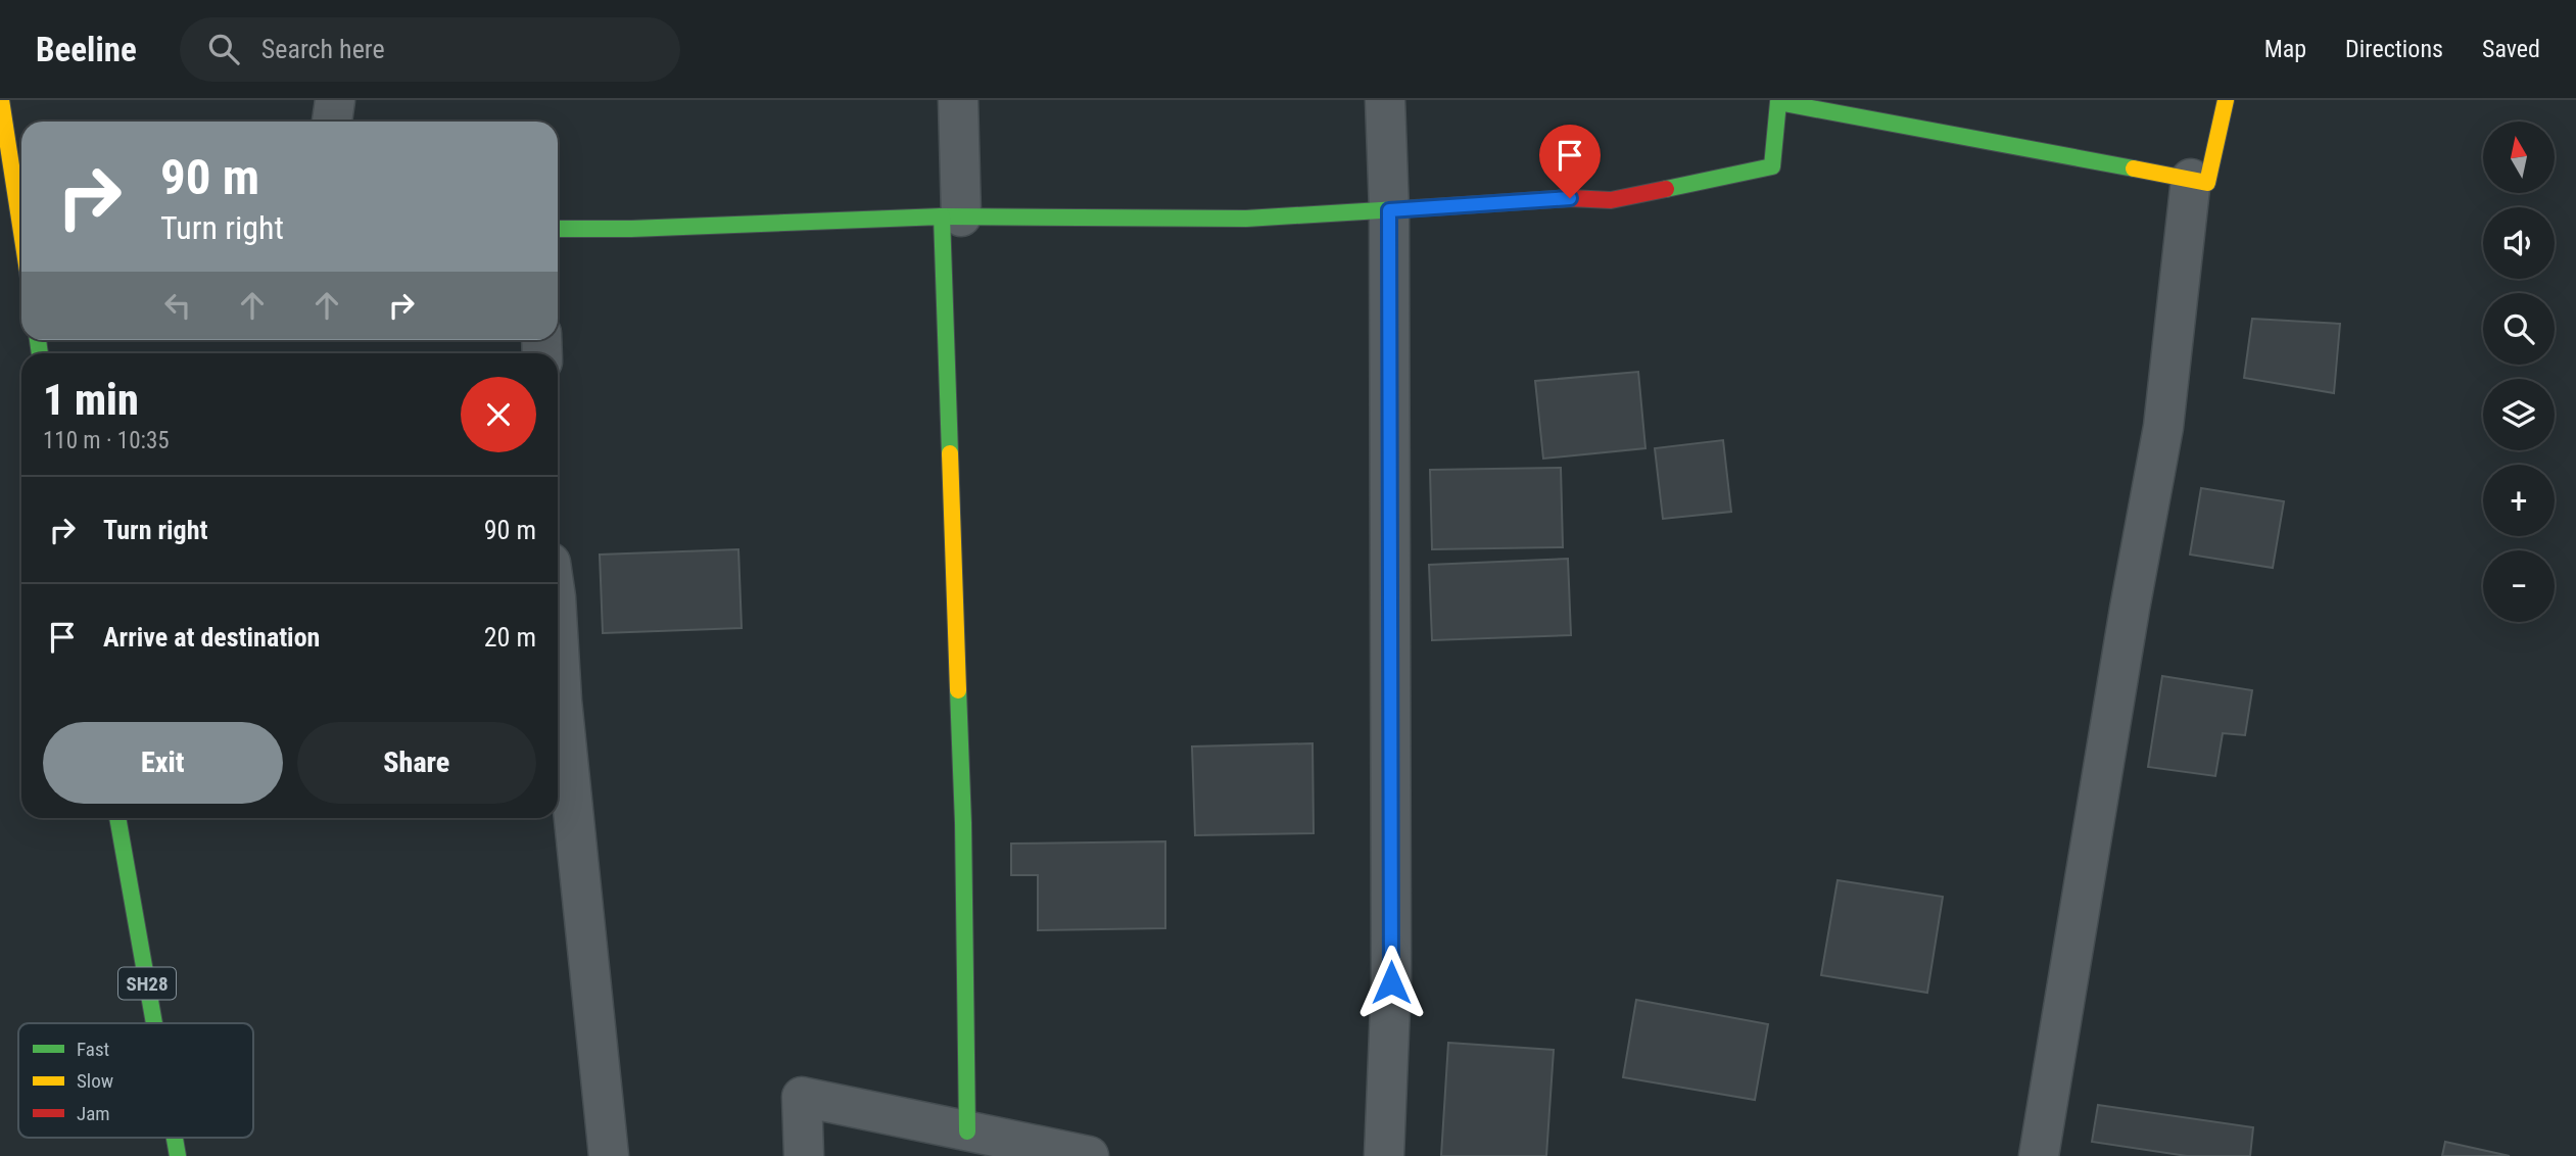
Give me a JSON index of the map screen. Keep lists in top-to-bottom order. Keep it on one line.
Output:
{"streets":{"street":["SH28"]},"legend":["Fast","Slow","Jam"],"north":"top","page":{"header":"Beeline","search":"Search here","nav":["Map","Directions","Saved"],"map_buttons":["+","−"],"turn":["90 m","Turn right"],"heading":["1 min","110 m · 10:35"],"list":[{"name":"Turn right","value":"90 m"},{"name":"Arrive at destination","value":"20 m"}],"buttons":["Exit","Share"]}}
